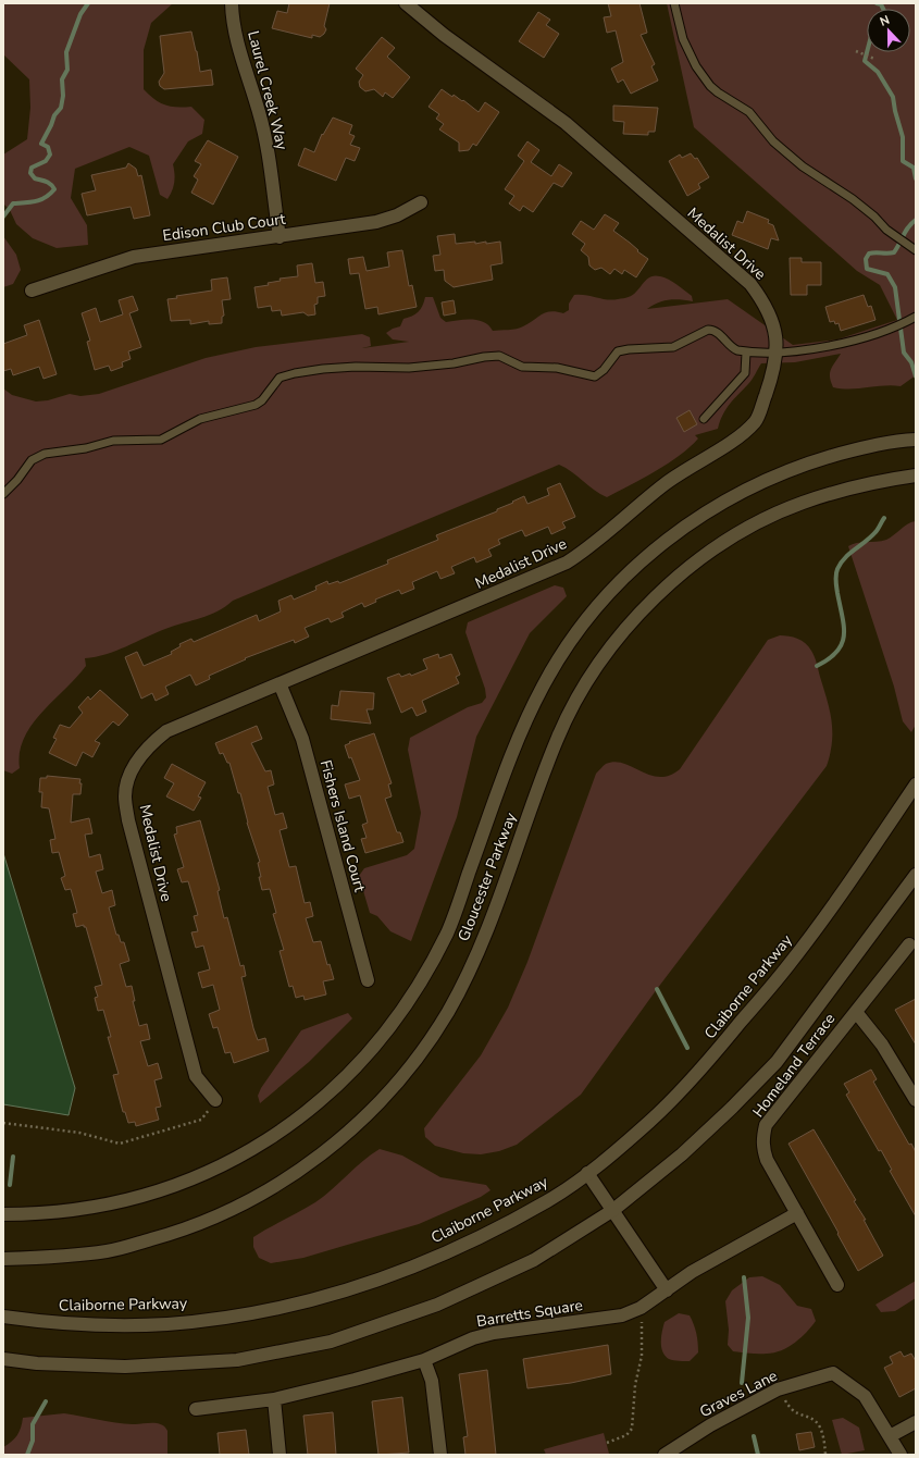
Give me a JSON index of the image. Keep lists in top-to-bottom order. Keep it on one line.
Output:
{"streets":{"main road":["Laurel Creek Way","Edison Club Court","Medalist Drive","Fishers Island Court","Gloucester Parkway","Claiborne Parkway","Homeland Terrace","Barretts Square","Graves Lane"]},"crossings":[["Laurel Creek Way","Edison Club Court"],["Medalist Drive","Fishers Island Court"],["Homeland Terrace","Barretts Square"]],"north":"top"}
